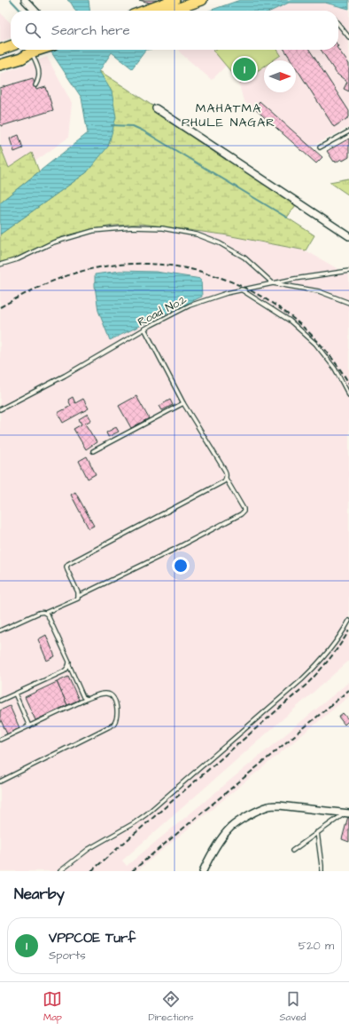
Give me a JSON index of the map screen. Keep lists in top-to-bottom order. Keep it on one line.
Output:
{"streets":{"lane":["Road No.2"]},"districts":["MAHATMA PHULE NAGAR"],"north":"right","page":{"search":"Search here","pins":"1","heading":"Nearby","list":[{"mark":"1","name":"VPPCOE Turf","note":"Sports","value":"520 m"}],"nav":["Map","Directions","Saved"]}}
